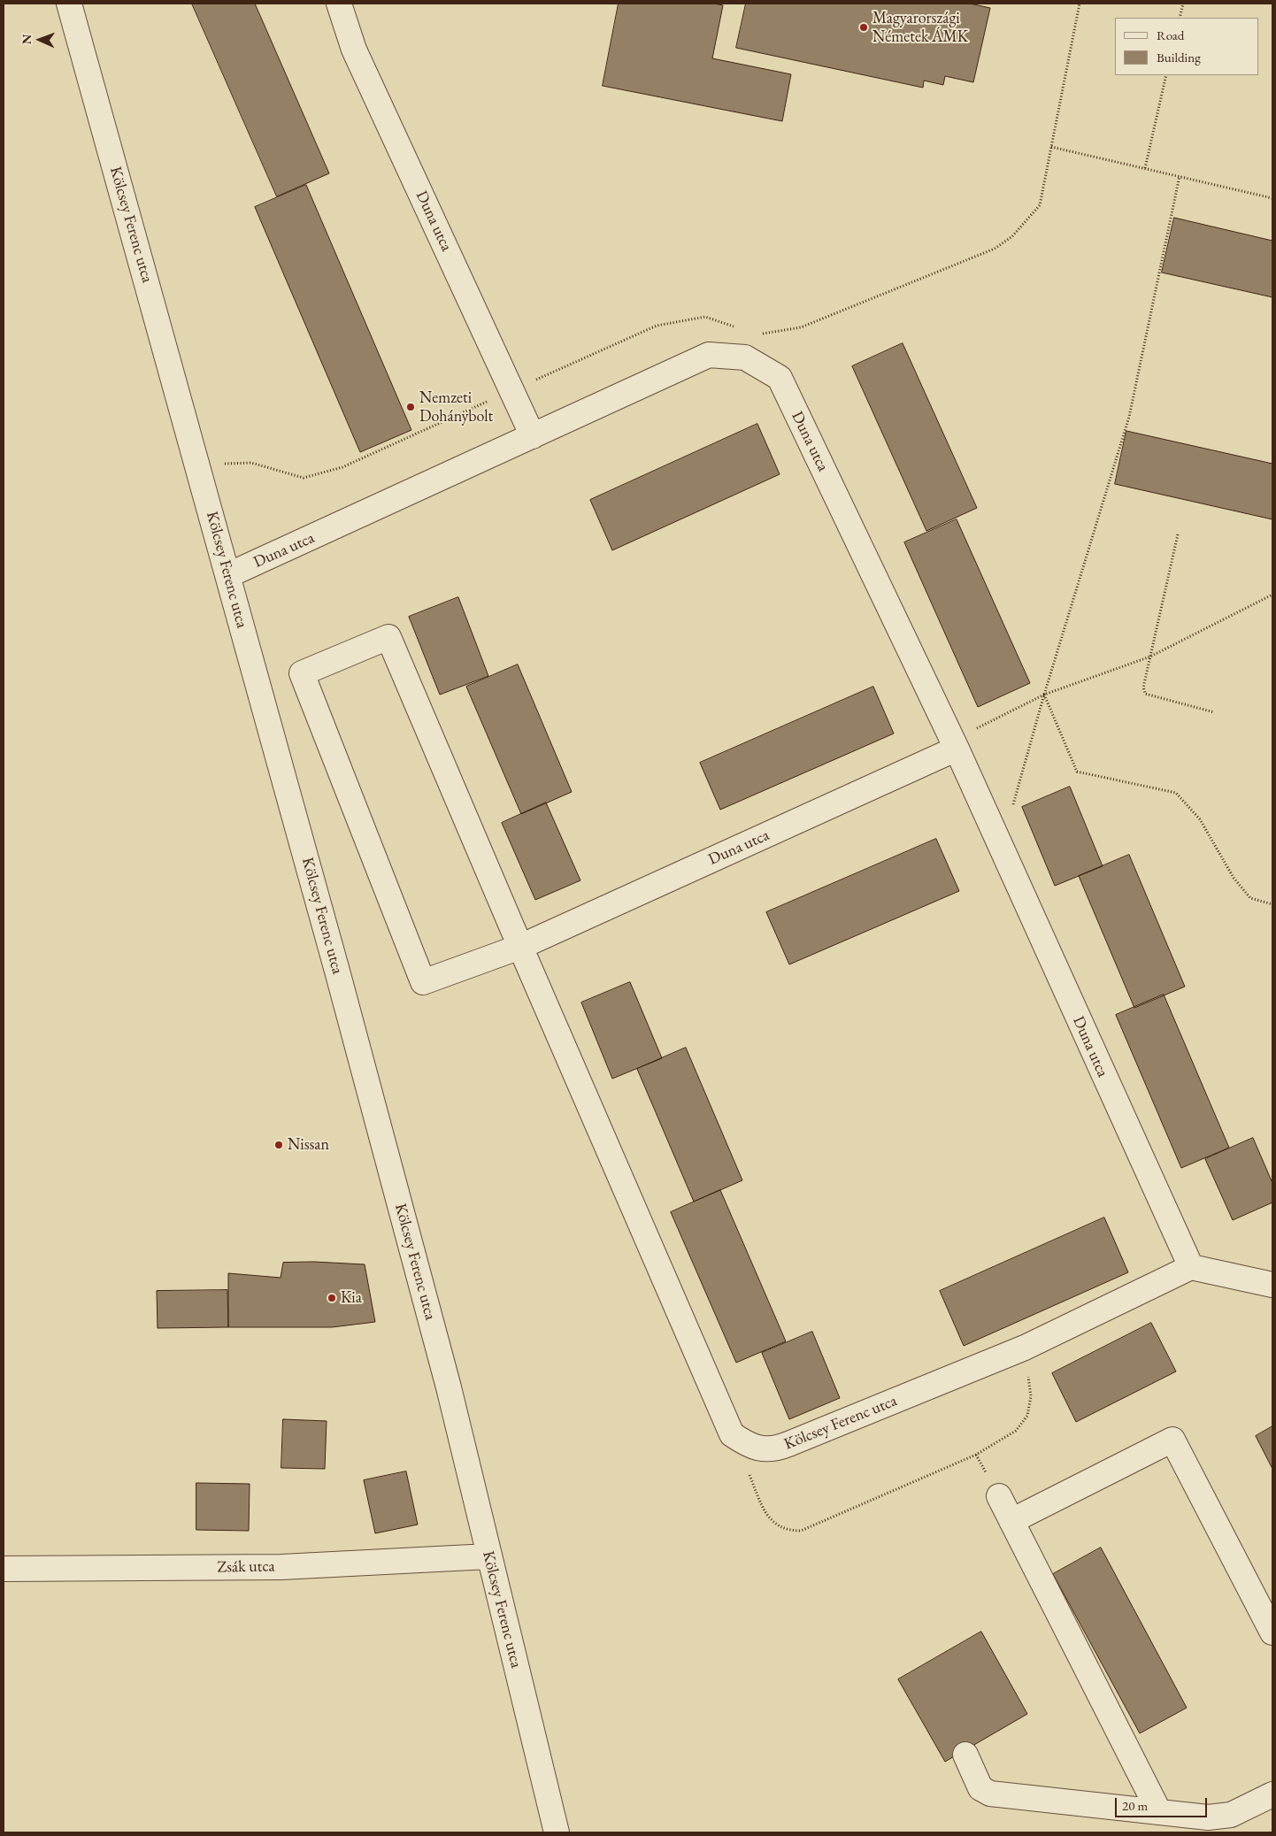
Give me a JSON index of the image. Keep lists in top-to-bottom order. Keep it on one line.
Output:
{"streets":{"street":["Duna utca","Kölcsey Ferenc utca","Zsák utca"]},"crossings":[["Duna utca","Kölcsey Ferenc utca"],["Kölcsey Ferenc utca","Zsák utca"]],"places":["Magyarországi Németek ÁMK","Nemzeti Dohánybolt","Nissan","Kia"],"legend":["Road","Building"],"scale_bar":"20 m","north":"left"}
